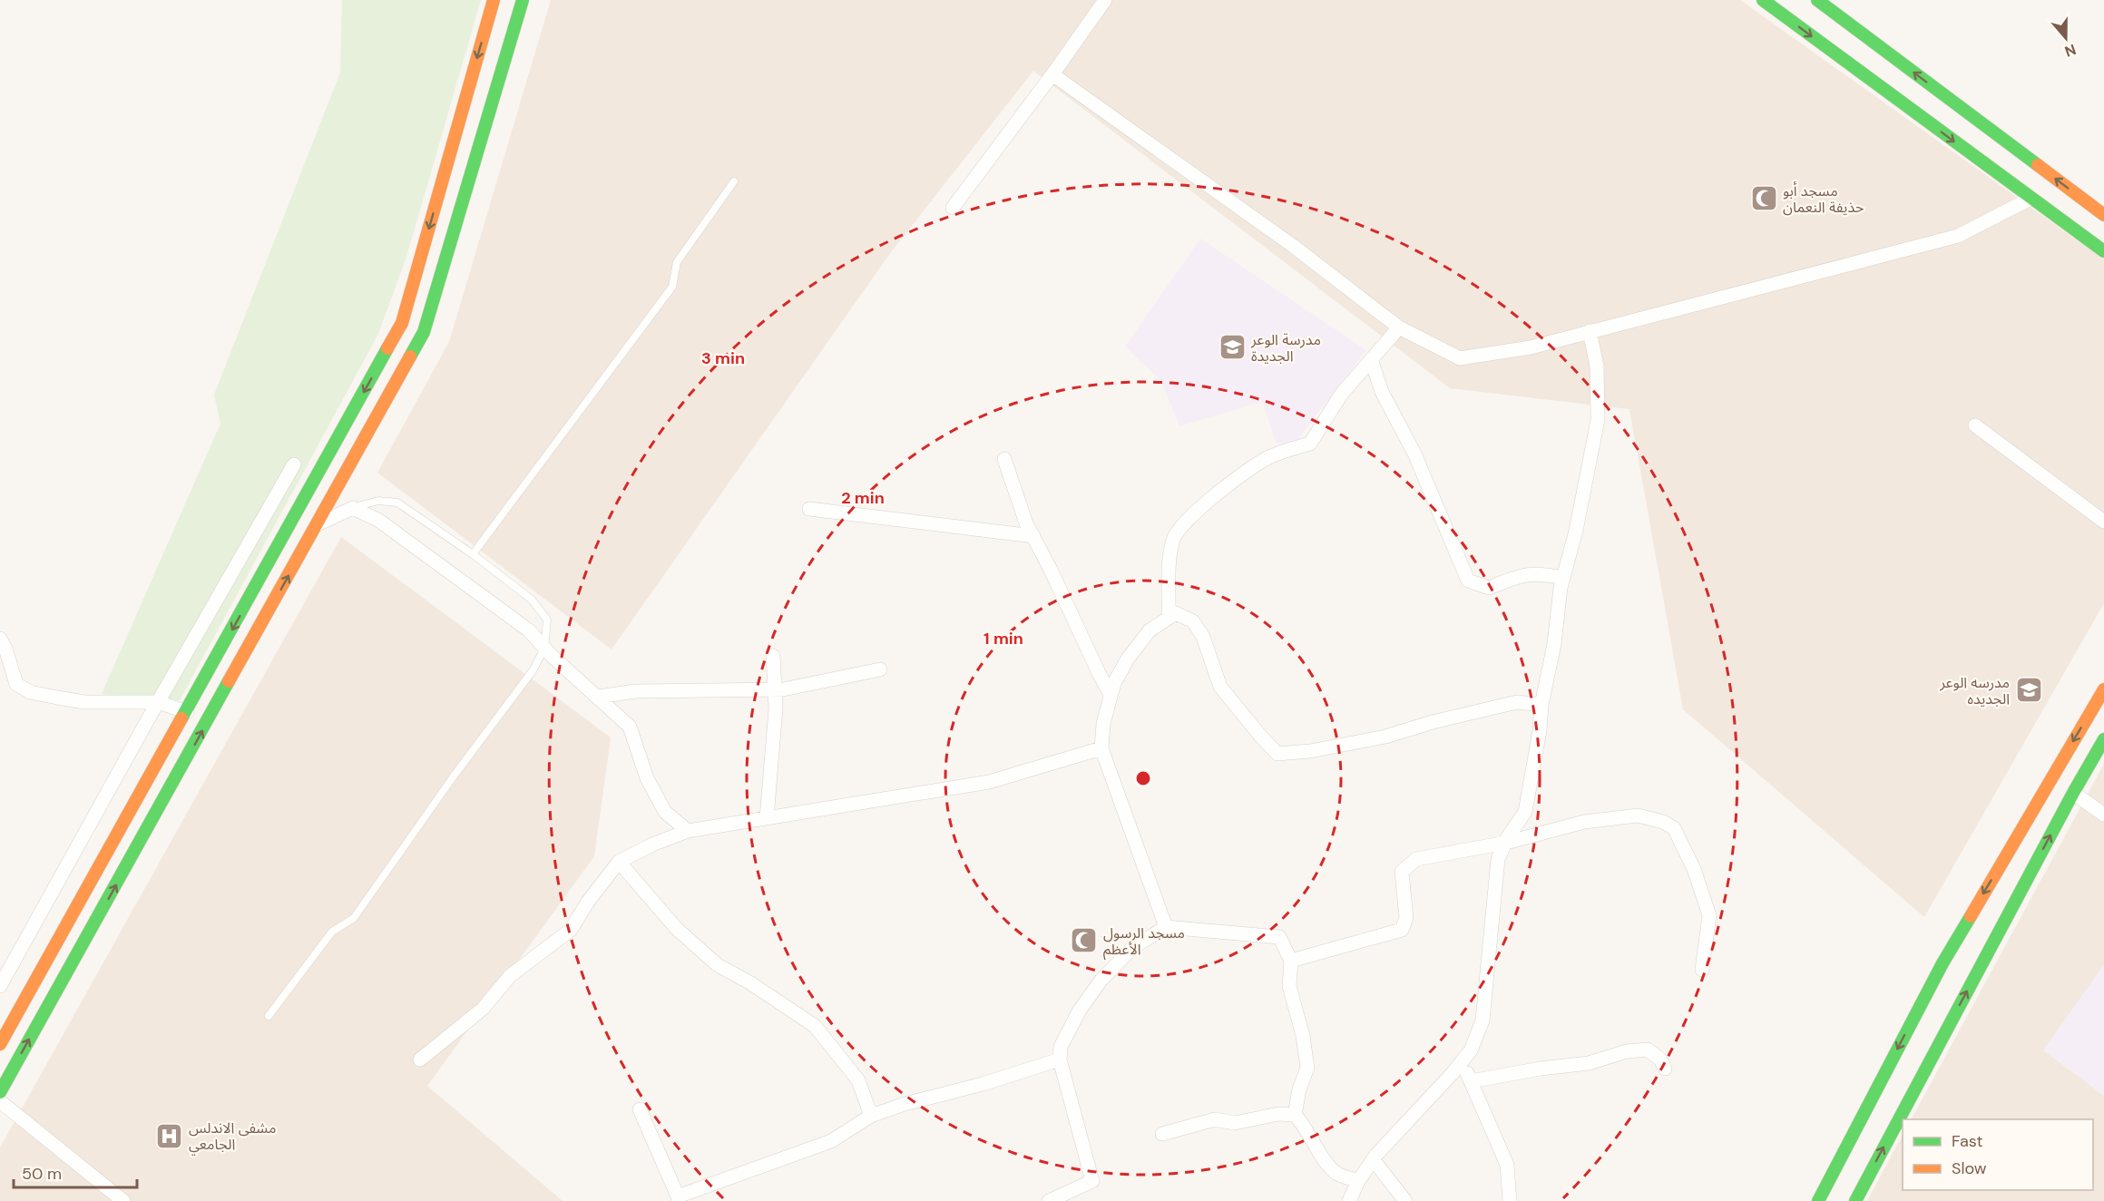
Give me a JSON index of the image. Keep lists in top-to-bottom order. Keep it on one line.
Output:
{"places":{"mosque":["مسجد أبو حذيفة النعمان","مسجد الرسول الأعظم"],"school or university":["مدرسة الوعر الجديدة","مدرسه الوعر الجديده"],"hospital":["مشفى الاندلس الجامعي"]},"legend":["Fast","Slow"],"scale_bar":"50 m","north":"bottom","rings":["3 min","2 min","1 min"]}
